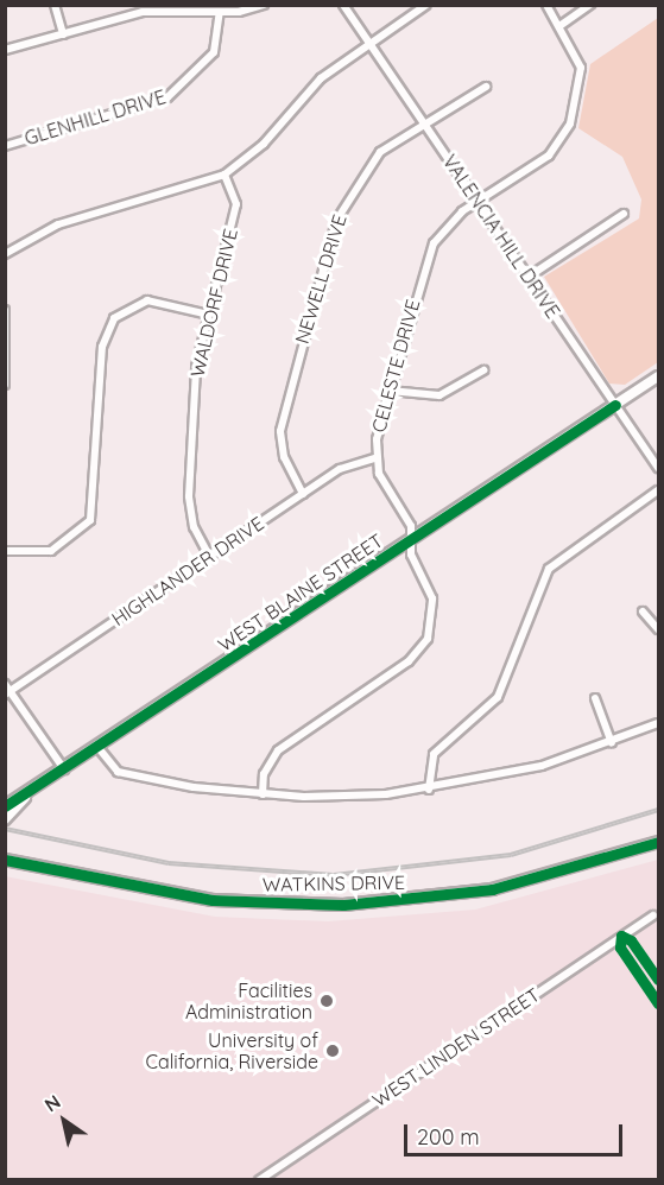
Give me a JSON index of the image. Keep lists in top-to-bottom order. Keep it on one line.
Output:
{"streets":{"main road":["WATKINS DRIVE"],"street":["GLENHILL DRIVE","VALENCIA HILL DRIVE","NEWELL DRIVE","WALDORF DRIVE","CELESTE DRIVE","HIGHLANDER DRIVE","WEST BLAINE STREET","WEST LINDEN STREET"]},"crossings":[["VALENCIA HILL DRIVE","NEWELL DRIVE"],["VALENCIA HILL DRIVE","CELESTE DRIVE"],["VALENCIA HILL DRIVE","WEST BLAINE STREET"],["NEWELL DRIVE","HIGHLANDER DRIVE"],["WALDORF DRIVE","HIGHLANDER DRIVE"],["CELESTE DRIVE","HIGHLANDER DRIVE"],["CELESTE DRIVE","WEST BLAINE STREET"]],"places":["Facilities Administration","University of California, Riverside"],"scale_bar":"200 m","north":"top left"}
